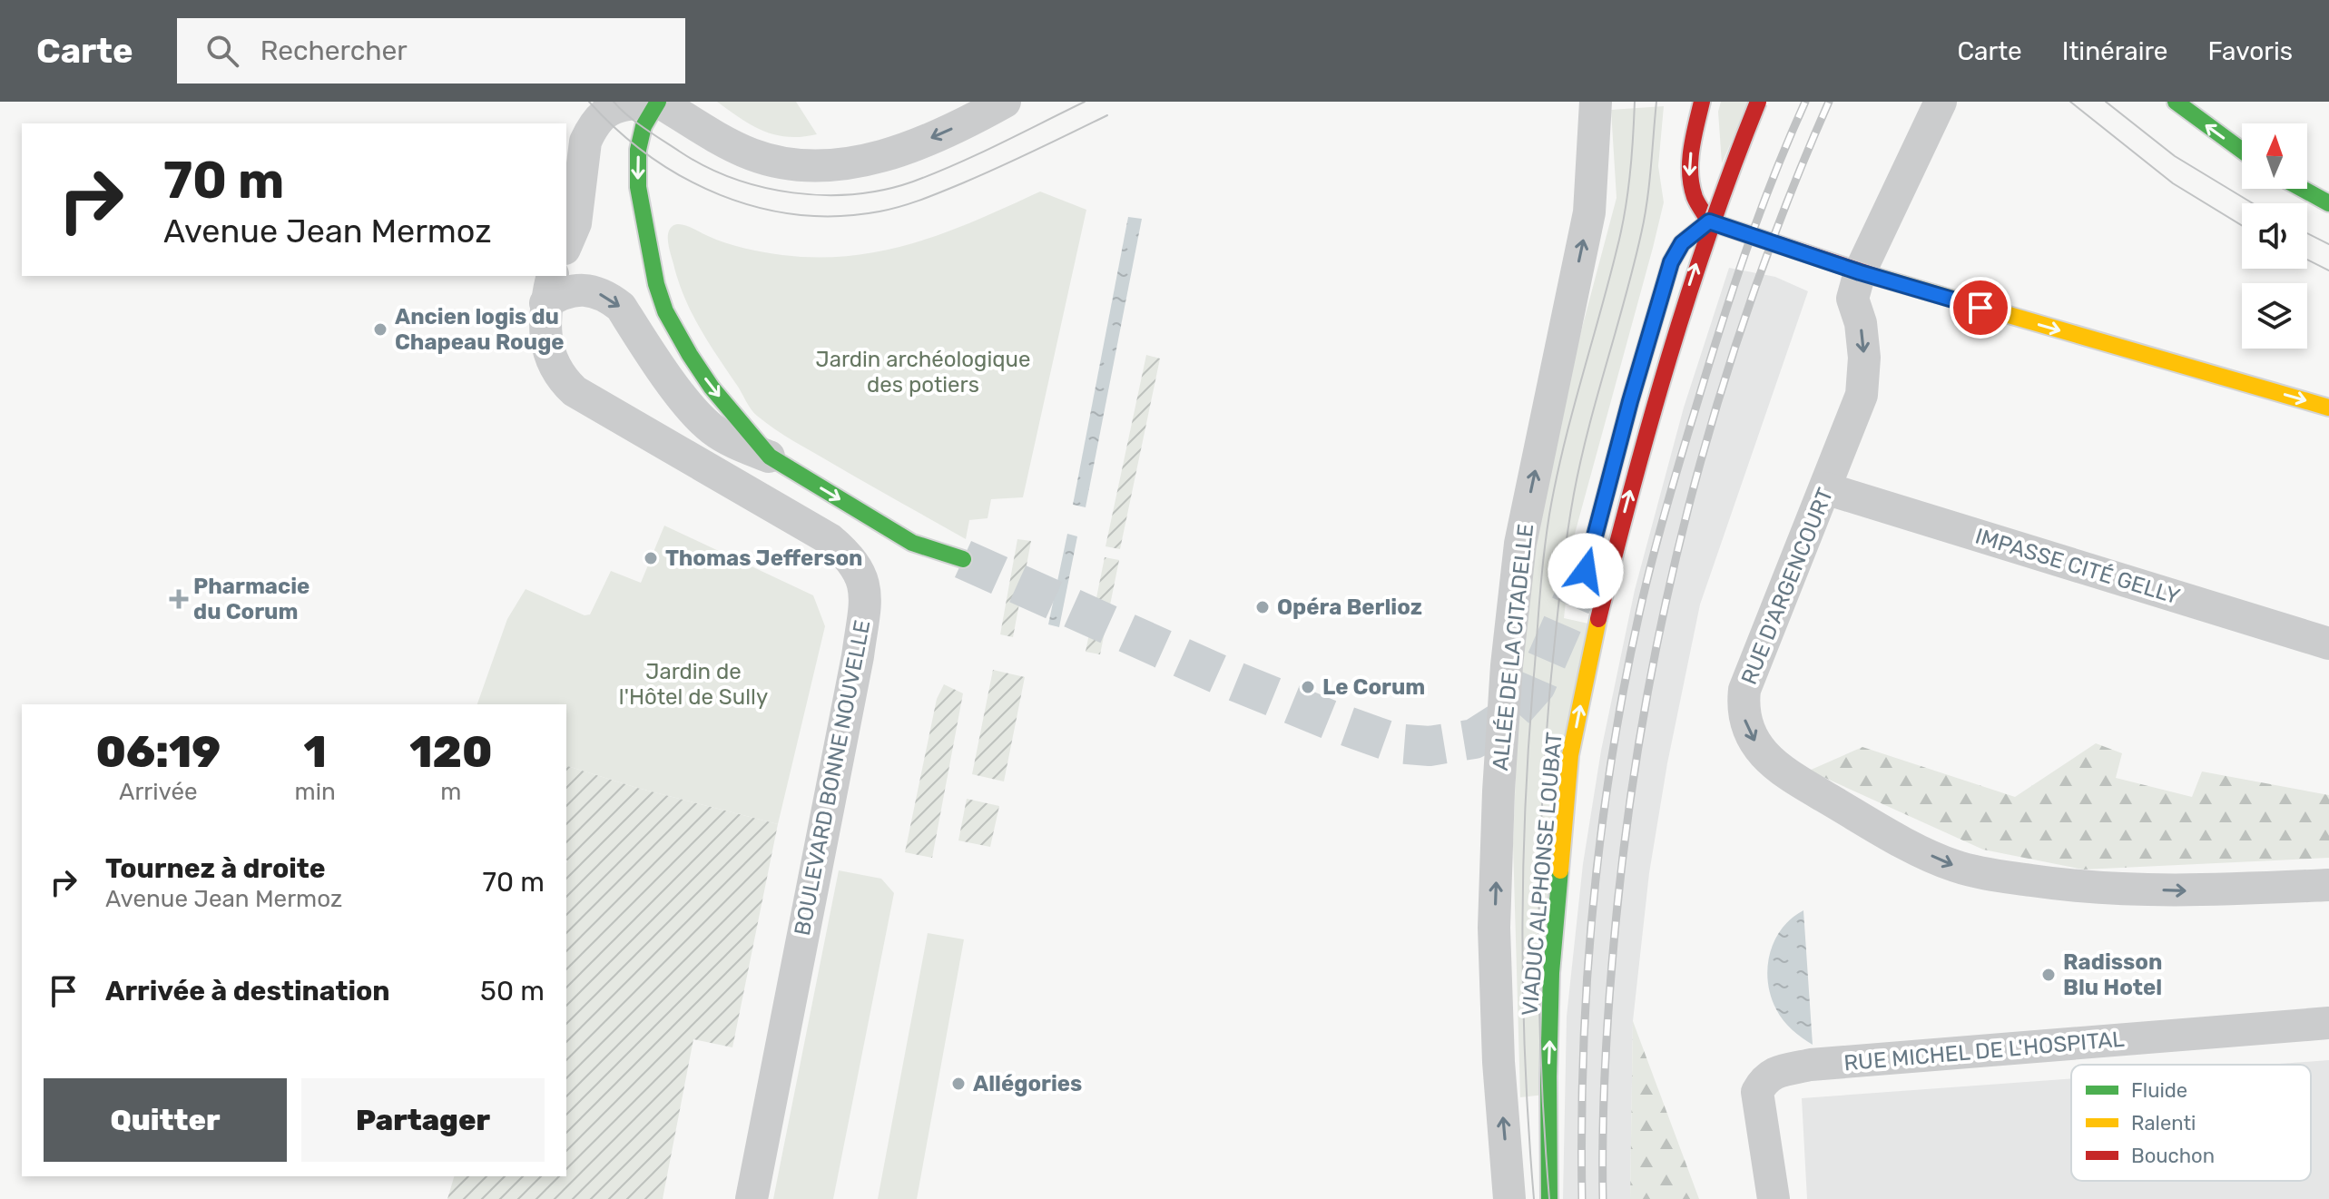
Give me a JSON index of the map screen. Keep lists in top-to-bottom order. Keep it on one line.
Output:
{"streets":{"street":["IMPASSE CITÉ GELLY","RUE D'ARGENCOURT","ALLÉE DE LA CITADELLE","BOULEVARD BONNE NOUVELLE","VIADUC ALPHONSE LOUBAT","RUE MICHEL DE L'HOSPITAL"]},"crossings":[["IMPASSE CITÉ GELLY","RUE D'ARGENCOURT"]],"parks":["Jardin archéologique des potiers","Jardin de l'Hôtel de Sully"],"places":{"other":["Ancien logis du Chapeau Rouge","Thomas Jefferson","Opéra Berlioz","Le Corum","Radisson Blu Hotel","Allégories"],"health":["Pharmacie du Corum"]},"legend":["Fluide","Ralenti","Bouchon"],"north":"top","page":{"header":"Carte","search":"Rechercher","nav":["Carte","Itinéraire","Favoris"],"turn":["70 m","Avenue Jean Mermoz"],"eta":["06:19","Arrivée","1","min","120","m"],"list":[{"name":"Tournez à droite","note":"Avenue Jean Mermoz","value":"70 m"},{"name":"Arrivée à destination","value":"50 m"}],"buttons":["Quitter","Partager"]}}
